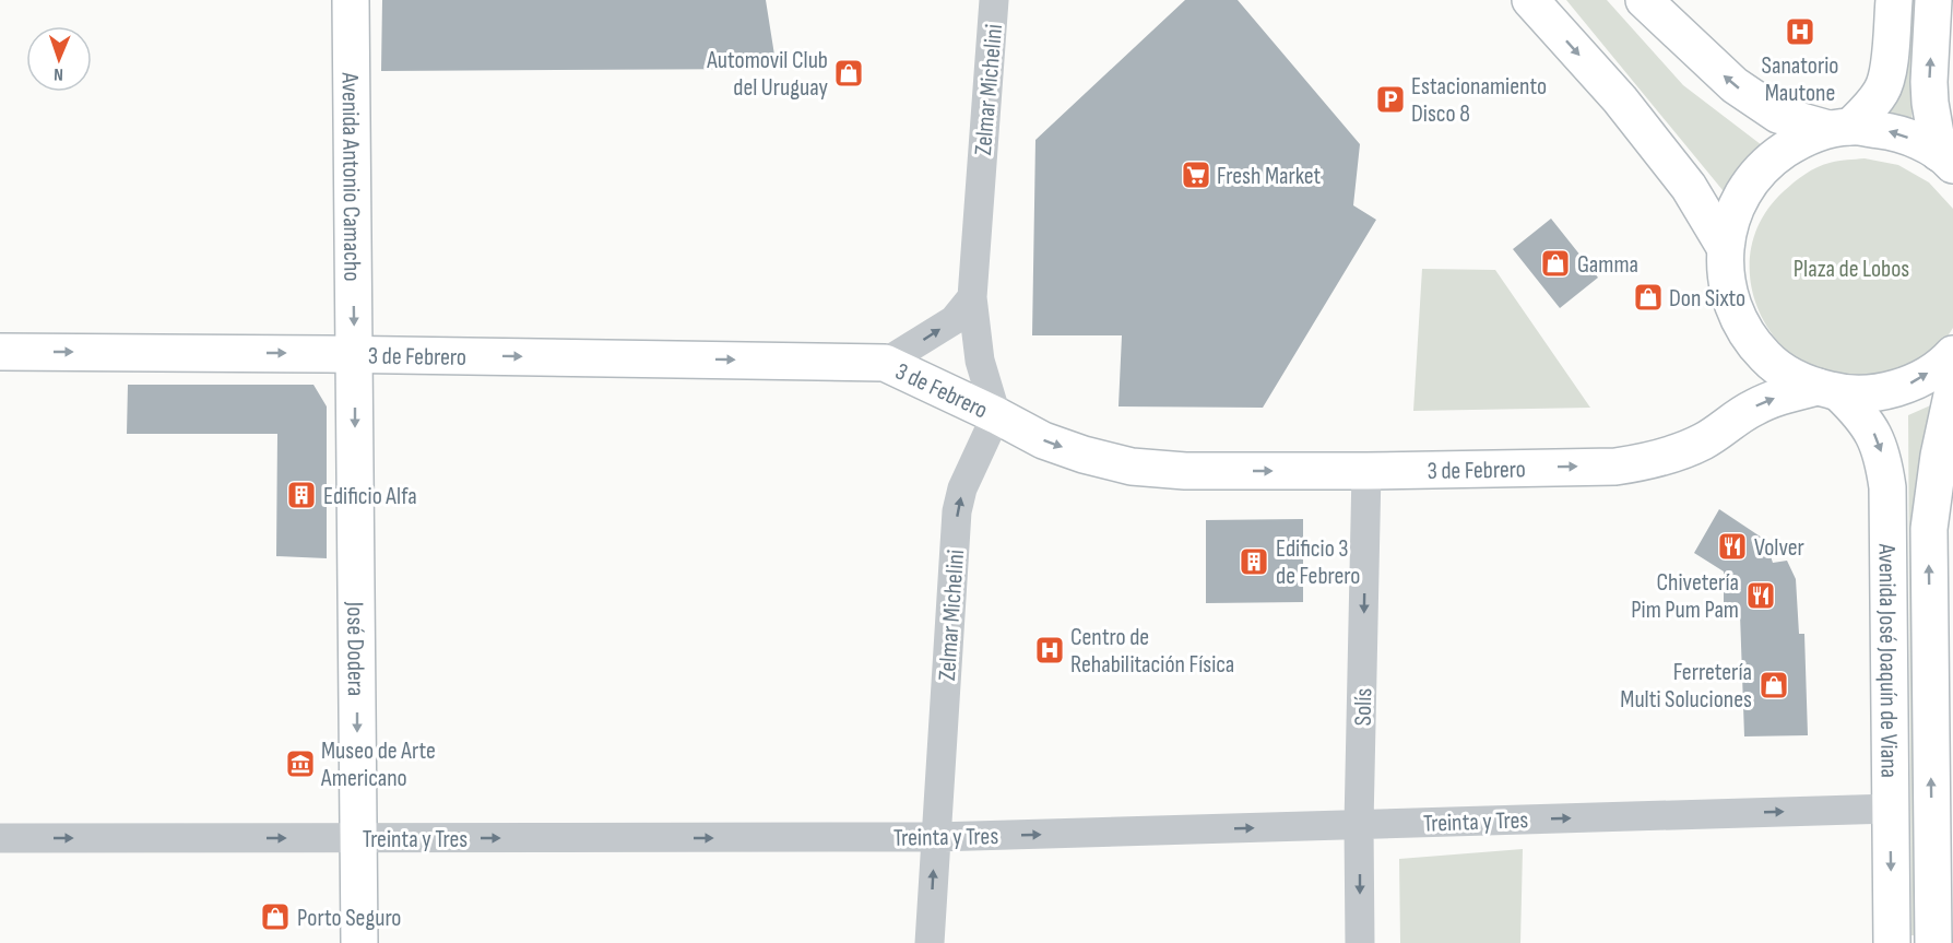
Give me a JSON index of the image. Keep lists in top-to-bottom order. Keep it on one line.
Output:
{"streets":{"street":["Zelmar Michelini","Avenida Antonio Camacho","3 de Febrero","José Dodera","Avenida José Joaquín de Viana","Solís","Treinta y Tres"]},"crossings":[["Zelmar Michelini","3 de Febrero"],["Zelmar Michelini","Treinta y Tres"],["Avenida Antonio Camacho","3 de Febrero"],["Avenida Antonio Camacho","José Dodera"],["3 de Febrero","José Dodera"],["3 de Febrero","Avenida José Joaquín de Viana"],["3 de Febrero","Solís"],["José Dodera","Treinta y Tres"],["Avenida José Joaquín de Viana","Treinta y Tres"],["Solís","Treinta y Tres"]],"one_way":["Zelmar Michelini","Avenida Antonio Camacho","3 de Febrero","José Dodera","Solís","Treinta y Tres"],"parks":["Plaza de Lobos"],"places":{"hospital":["Sanatorio Mautone","Centro de Rehabilitación Física"],"shop":["Automovil Club del Uruguay","Gamma","Don Sixto","Ferretería Multi Soluciones","Porto Seguro"],"parking":["Estacionamiento Disco 8"],"supermarket":["Fresh Market"],"building":["Edificio Alfa","Edificio 3 de Febrero"],"restaurant":["Volver","Chivetería Pim Pum Pam"],"museum":["Museo de Arte Americano"]},"north":"bottom"}
